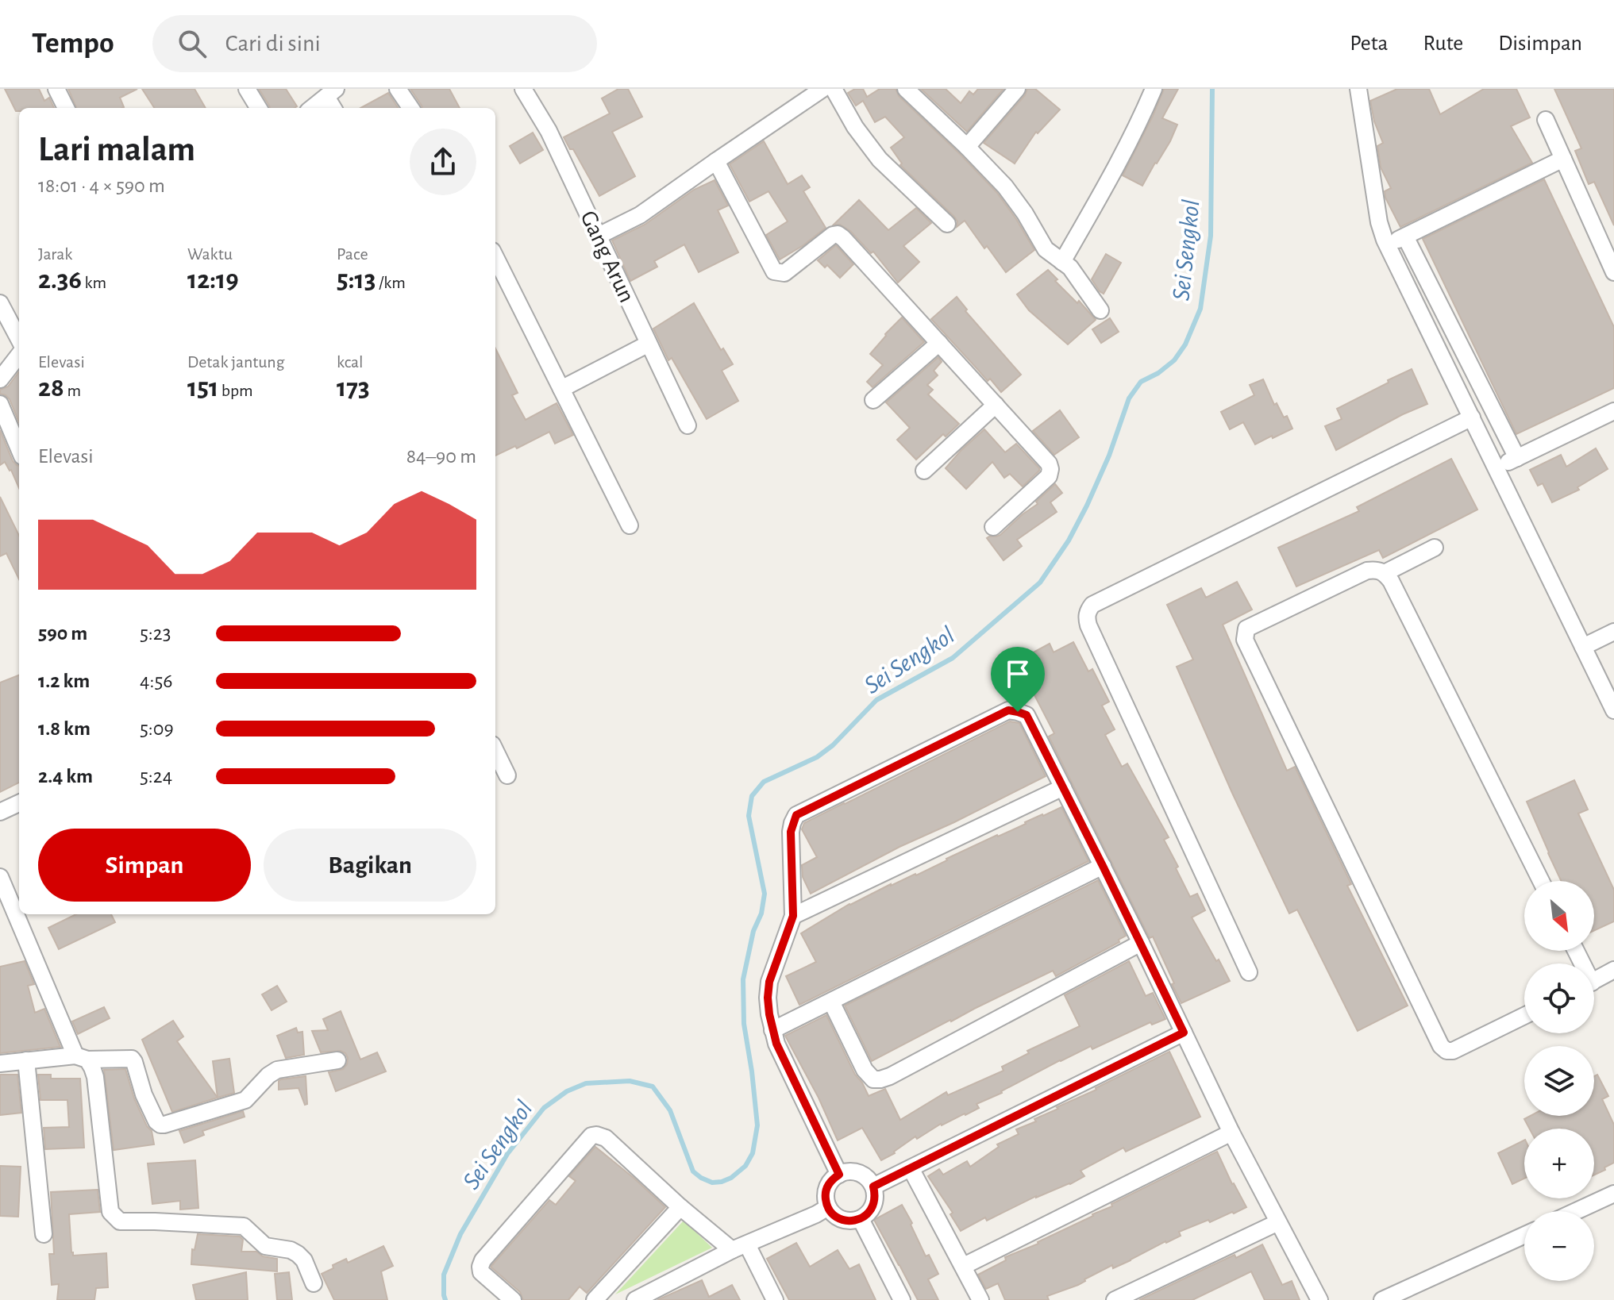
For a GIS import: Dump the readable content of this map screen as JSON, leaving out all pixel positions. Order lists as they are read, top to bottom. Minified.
{"streets":{"street":["Gang Arun"]},"water":["Sei Sengkol"],"north":"bottom right","page":{"header":"Tempo","search":"Cari di sini","nav":["Peta","Rute","Disimpan"],"heading":["Lari malam","18:01 · 4 × 590 m"],"stats":[["Jarak","2.36 km"],["Waktu","12:19"],["Pace","5:13 /km"],["Elevasi","28 m"],["Detak jantung","151 bpm"],["kcal","173"]],"chart":["Elevasi","84–90 m"],"list":[{"name":"590 m","note":"5:23"},{"name":"1.2 km","note":"4:56"},{"name":"1.8 km","note":"5:09"},{"name":"2.4 km","note":"5:24"}],"buttons":["Simpan","Bagikan"],"map_buttons":["+","−"]}}
